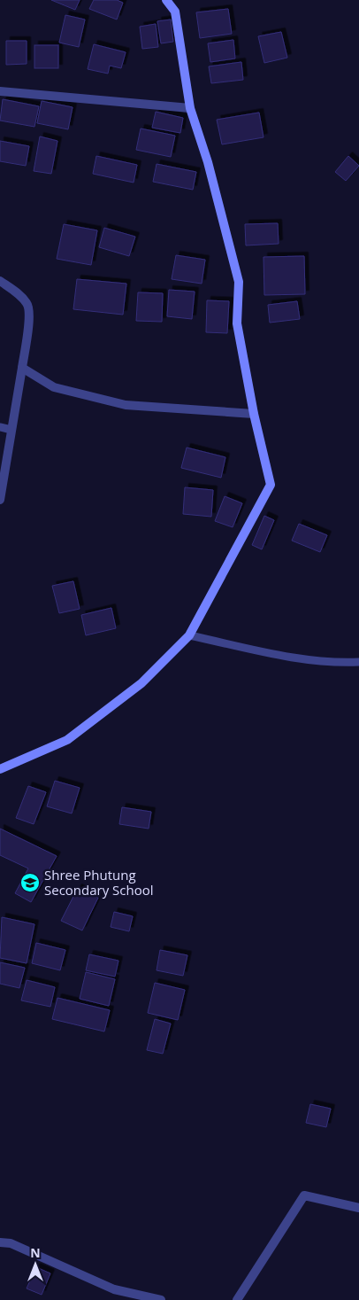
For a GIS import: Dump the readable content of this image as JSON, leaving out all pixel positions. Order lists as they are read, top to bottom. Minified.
{"places":{"school or university":["Shree Phutung Secondary School"]},"north":"top"}
